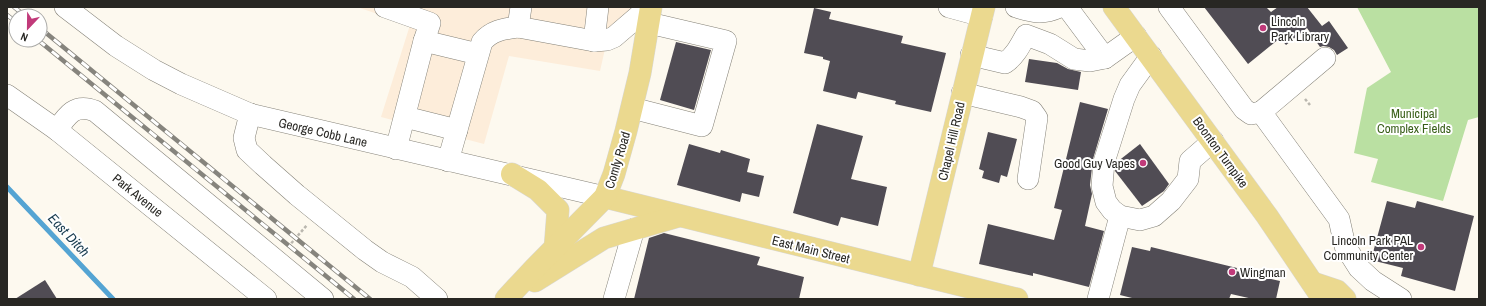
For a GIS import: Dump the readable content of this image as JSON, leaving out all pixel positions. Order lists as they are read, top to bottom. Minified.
{"streets":{"main road":["Chapel Hill Road","Boonton Turnpike","Comly Road","East Main Street"],"street":["George Cobb Lane","Park Avenue"]},"crossings":[["George Cobb Lane","Comly Road"],["George Cobb Lane","East Main Street"],["Chapel Hill Road","East Main Street"],["Comly Road","East Main Street"]],"water":["East Ditch"],"parks":["Municipal Complex Fields"],"places":["Lincoln Park Library","Good Guy Vapes","Lincoln Park PAL Community Center","Wingman"],"north":"bottom"}
